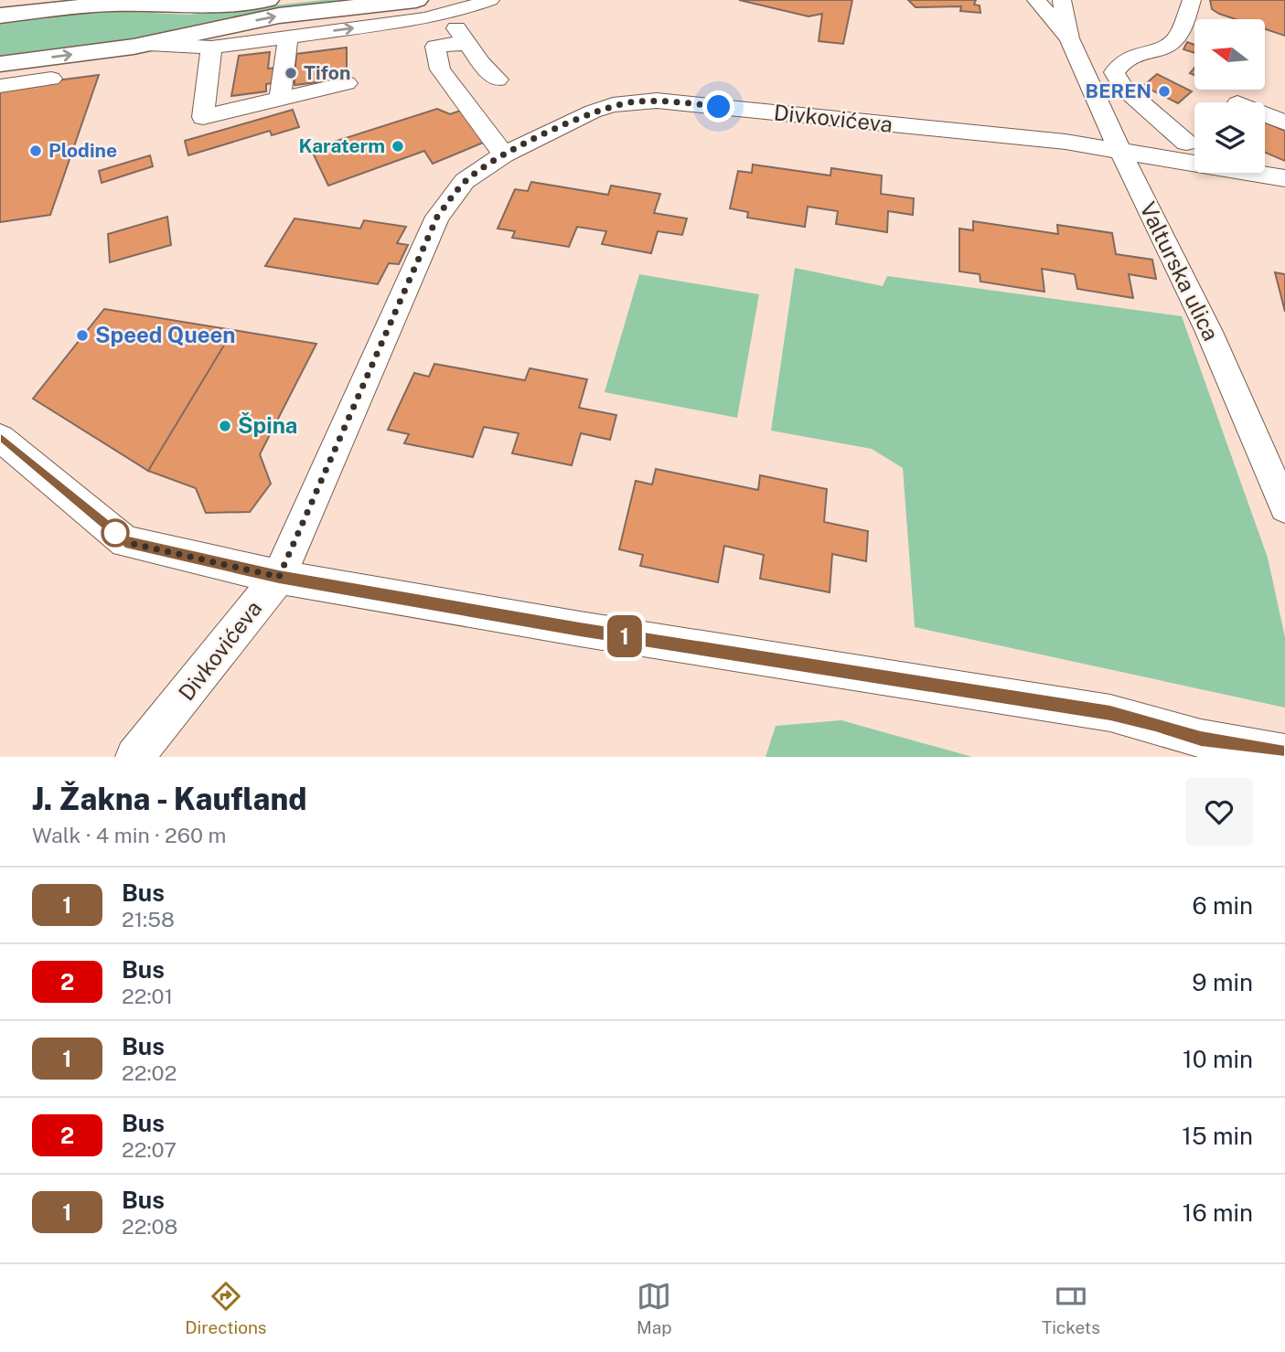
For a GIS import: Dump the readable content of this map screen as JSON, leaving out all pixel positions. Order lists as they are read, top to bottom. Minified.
{"streets":{"street":["Divkovićeva","Valturska ulica"]},"crossings":[["Divkovićeva","Valturska ulica"]],"places":["Tifon","BEREN","Karaterm","Plodine","Speed Queen","Špina"],"lines":["bus line 1"],"north":"left","page":{"on_map":"1","heading":["J. Žakna - Kaufland","Walk · 4 min · 260 m"],"list":[{"mark":"1","name":"Bus","note":"21:58","value":"6 min"},{"mark":"2","name":"Bus","note":"22:01","value":"9 min"},{"mark":"1","name":"Bus","note":"22:02","value":"10 min"},{"mark":"2","name":"Bus","note":"22:07","value":"15 min"},{"mark":"1","name":"Bus","note":"22:08","value":"16 min"}],"tabs":["Directions","Map","Tickets"]}}
